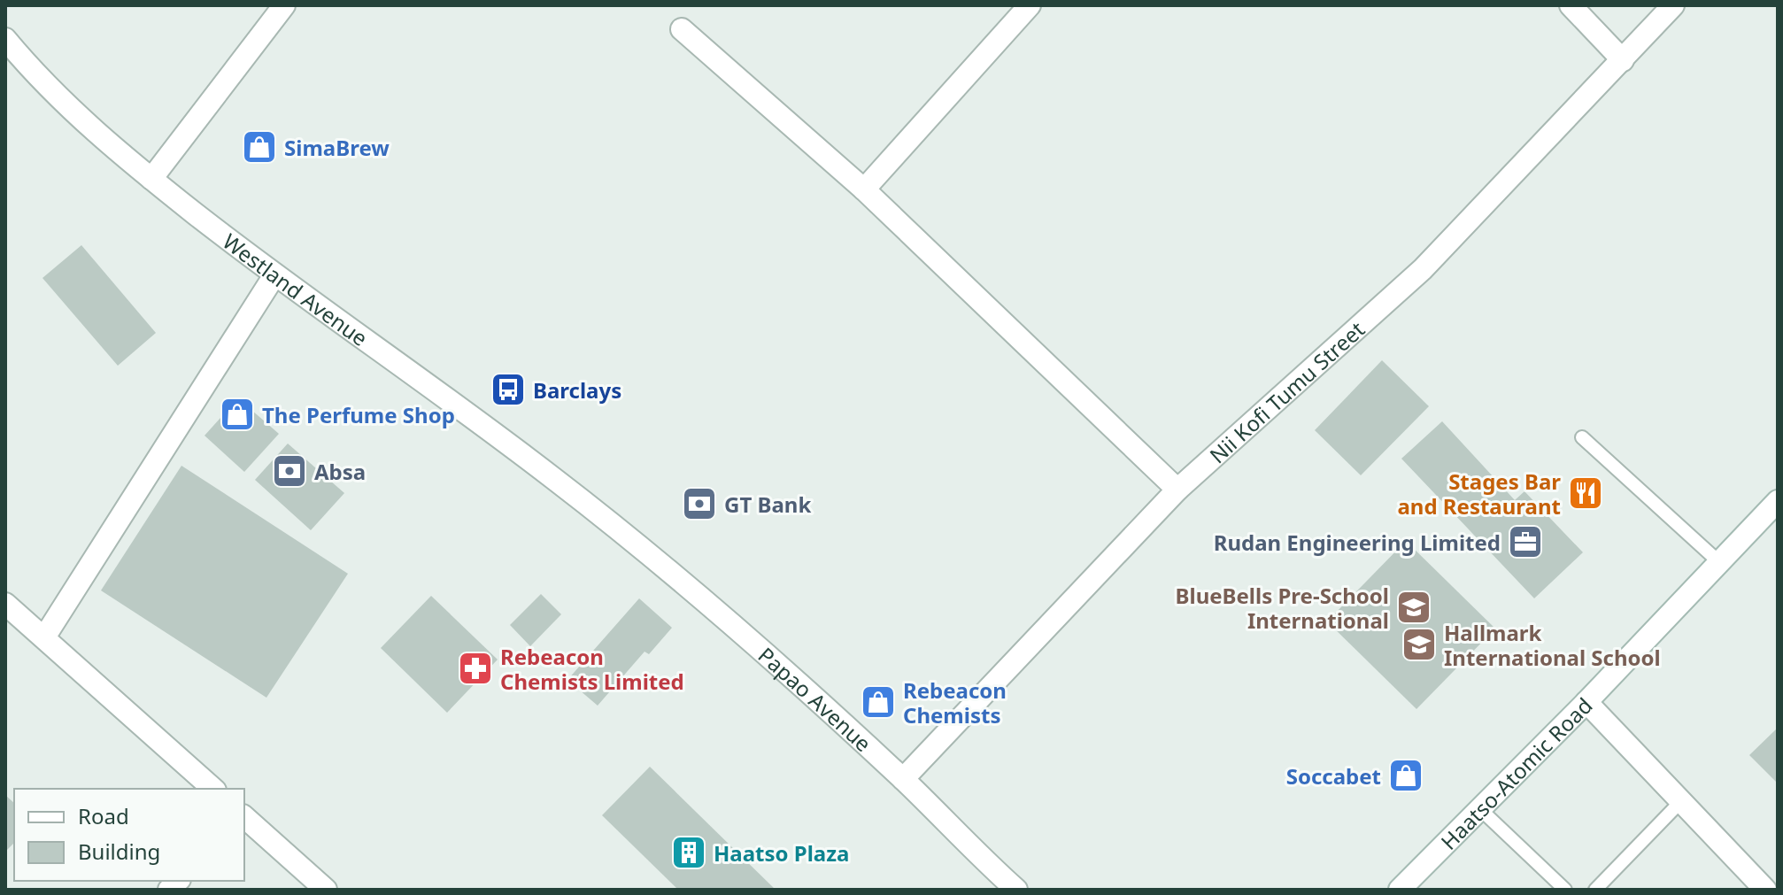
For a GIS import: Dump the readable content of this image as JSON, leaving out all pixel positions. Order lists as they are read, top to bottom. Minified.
{"streets":{"street":["Westland Avenue","Nii Kofi Tumu Street","Papao Avenue","Haatso-Atomic Road"]},"crossings":[["Westland Avenue","Papao Avenue"],["Nii Kofi Tumu Street","Papao Avenue"]],"places":{"shop":["SimaBrew","The Perfume Shop","Rebeacon Chemists","Soccabet"],"bus stop":["Barclays"],"bank":["Absa","GT Bank"],"restaurant":["Stages Bar and Restaurant"],"office":["Rudan Engineering Limited"],"school or university":["BlueBells Pre-School International","Hallmark International School"],"pharmacy":["Rebeacon Chemists Limited"],"building":["Haatso Plaza"]},"legend":["Road","Building"]}
